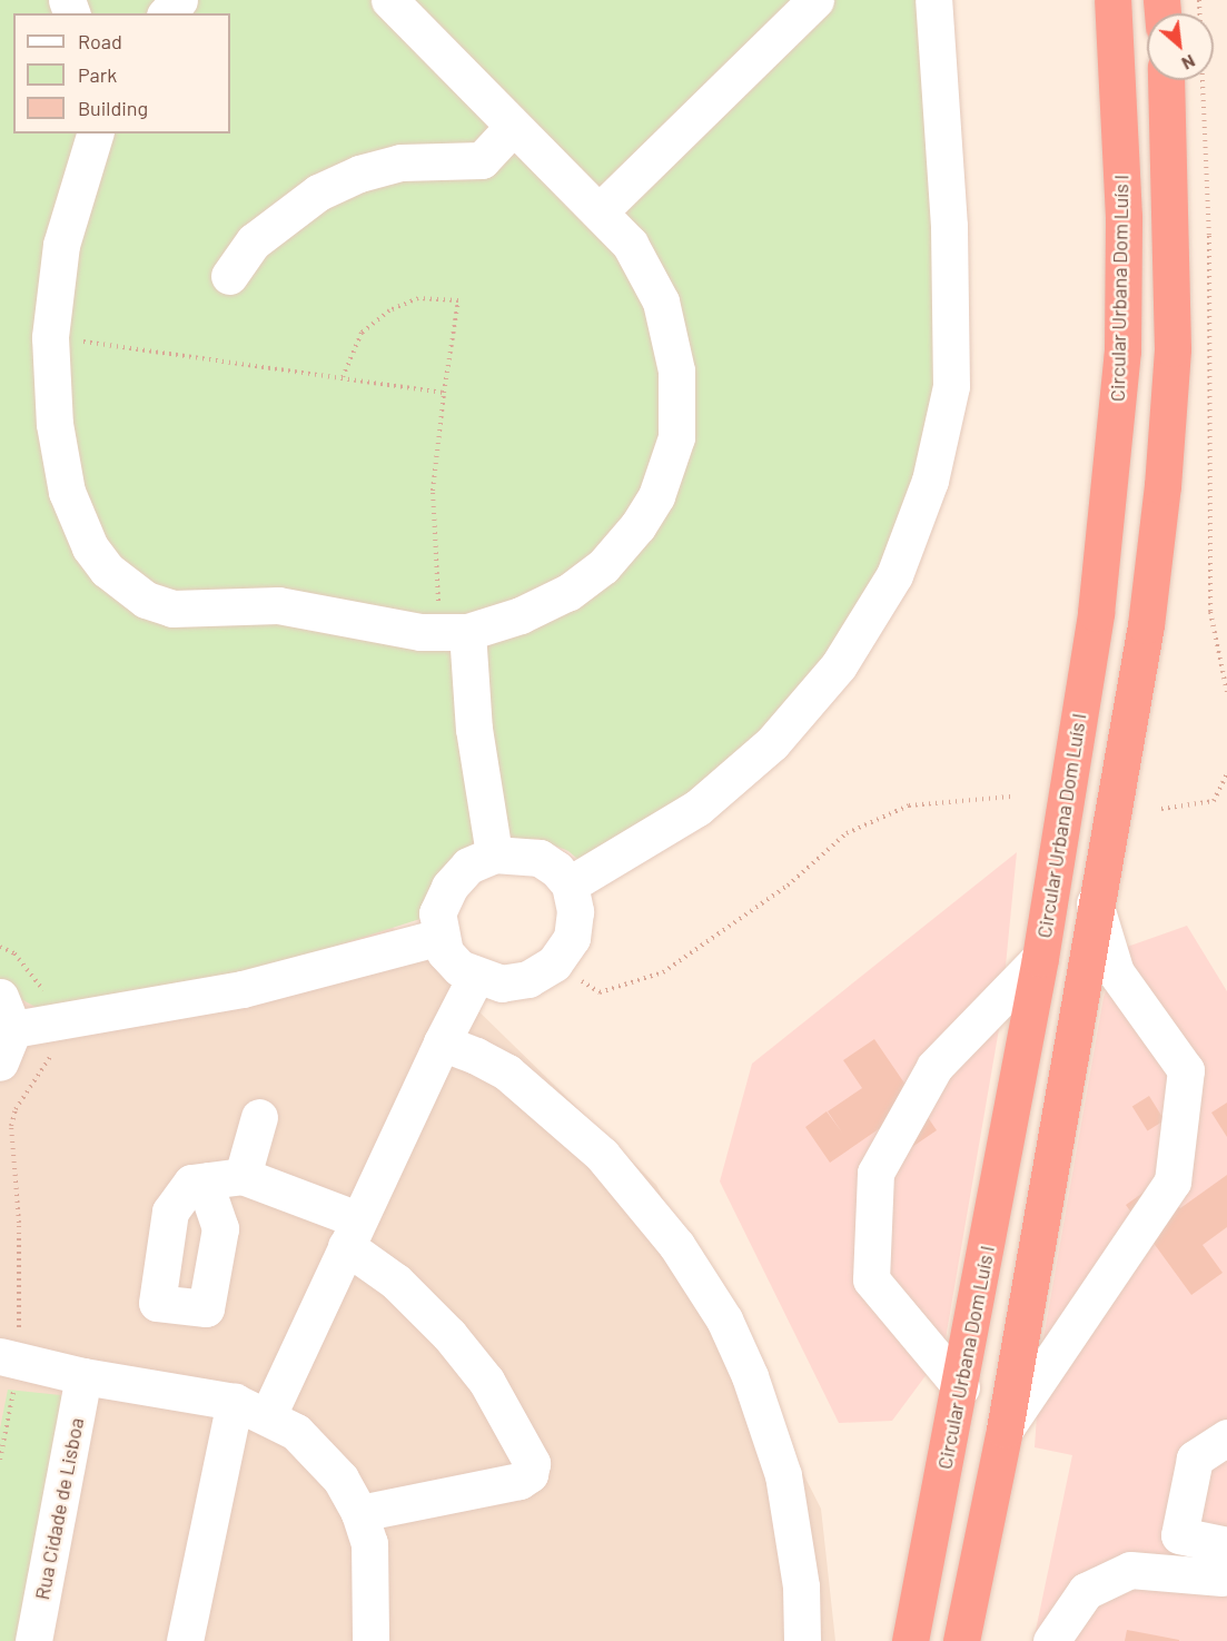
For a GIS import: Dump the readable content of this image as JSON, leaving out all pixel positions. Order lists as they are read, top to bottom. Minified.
{"streets":{"highway":["Circular Urbana Dom Luís I"],"street":["Rua Cidade de Lisboa"]},"legend":["Road","Park","Building"],"north":"bottom right"}
